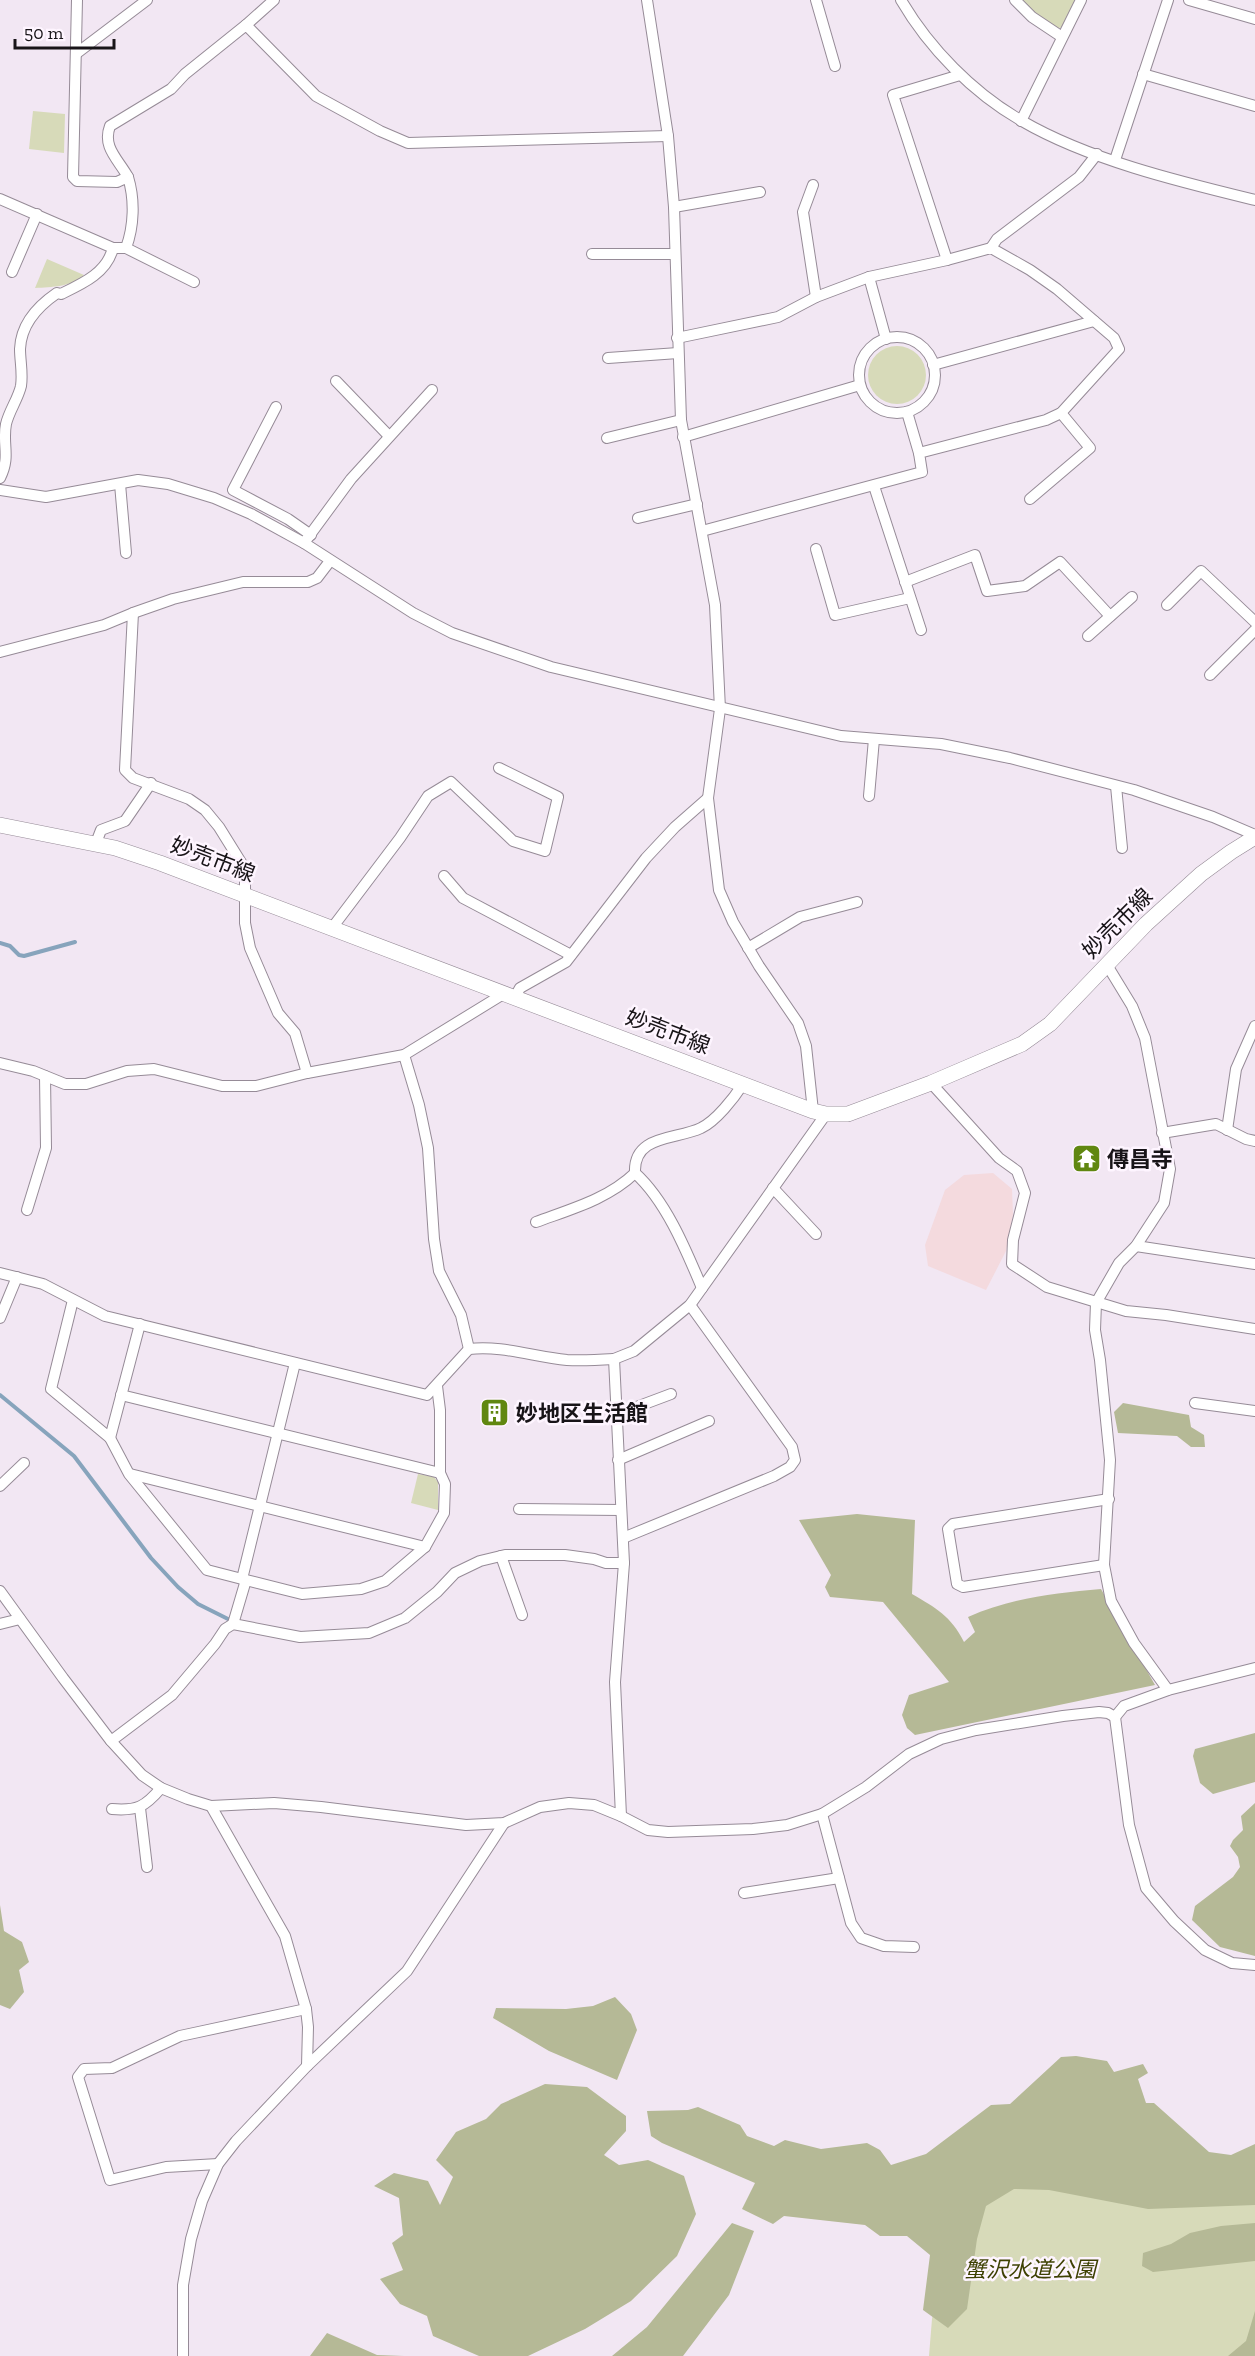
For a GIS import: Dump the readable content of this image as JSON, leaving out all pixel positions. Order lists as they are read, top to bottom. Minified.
{"streets":{"main road":["妙売市線"]},"parks":["蟹沢水道公園"],"places":{"temple":["傳昌寺"],"building":["妙地区生活館"]},"scale_bar":"50 m"}
